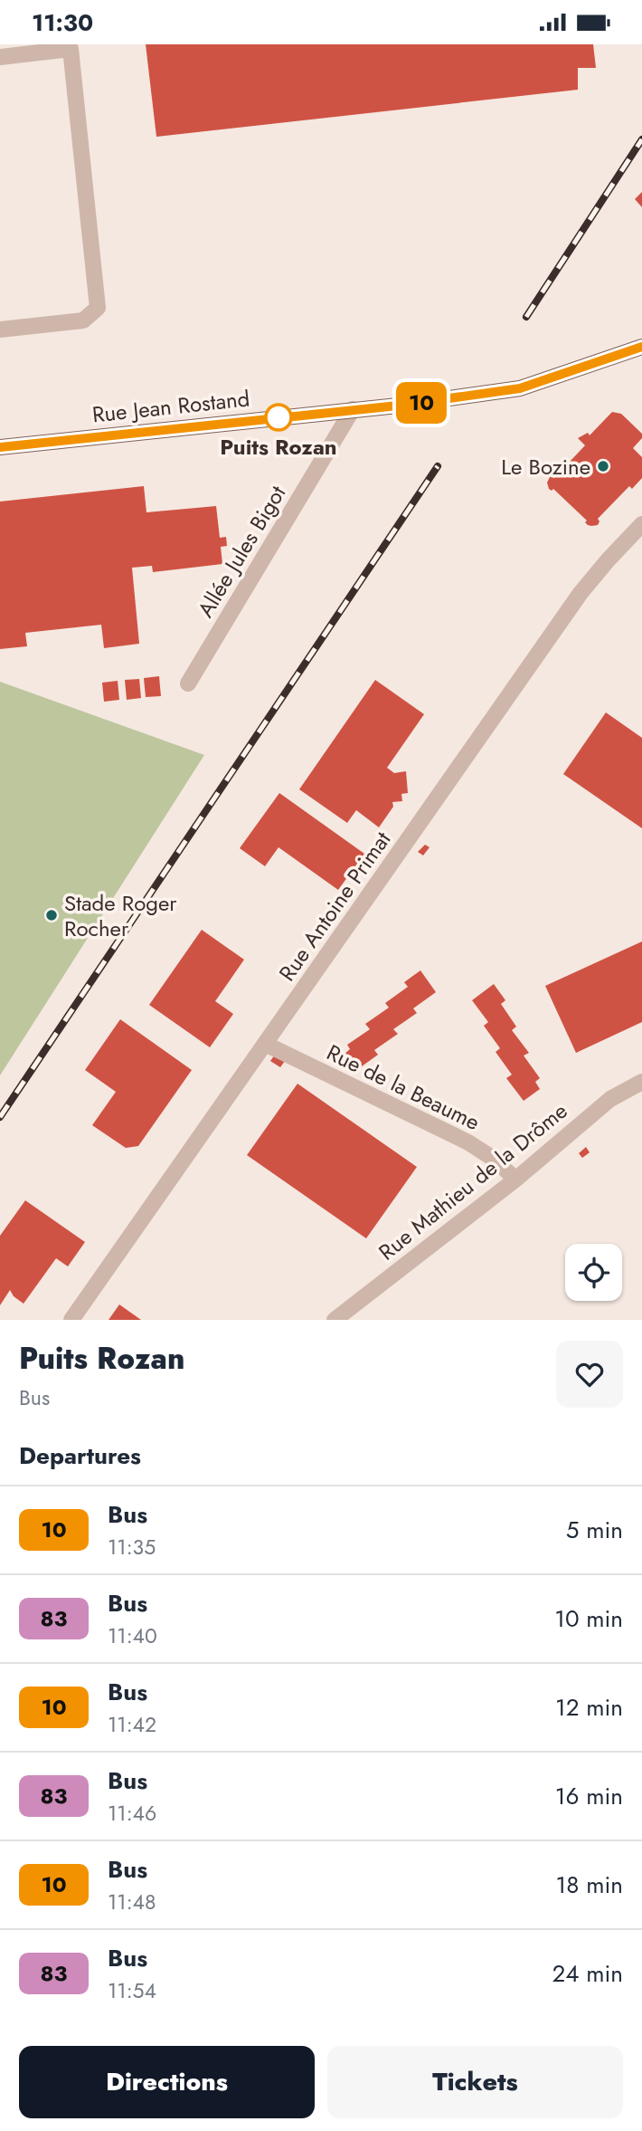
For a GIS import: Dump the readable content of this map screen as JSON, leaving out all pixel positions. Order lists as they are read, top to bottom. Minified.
{"streets":{"main road":["Rue Jean Rostand"],"street":["Allée Jules Bigot","Rue Antoine Primat","Rue de la Beaume","Rue Mathieu de la Drôme"]},"crossings":[["Rue Jean Rostand","Allée Jules Bigot"],["Rue Antoine Primat","Rue de la Beaume"],["Rue de la Beaume","Rue Mathieu de la Drôme"]],"places":["Puits Rozan","Le Bozine","Stade Roger Rocher"],"lines":["bus line 10"],"page":{"status":"11:30","on_map":"10","heading":[["Puits Rozan","Bus"],"Departures"],"list":[{"mark":"10","name":"Bus","note":"11:35","value":"5 min"},{"mark":"83","name":"Bus","note":"11:40","value":"10 min"},{"mark":"10","name":"Bus","note":"11:42","value":"12 min"},{"mark":"83","name":"Bus","note":"11:46","value":"16 min"},{"mark":"10","name":"Bus","note":"11:48","value":"18 min"},{"mark":"83","name":"Bus","note":"11:54","value":"24 min"}],"buttons":["Directions","Tickets"]}}
